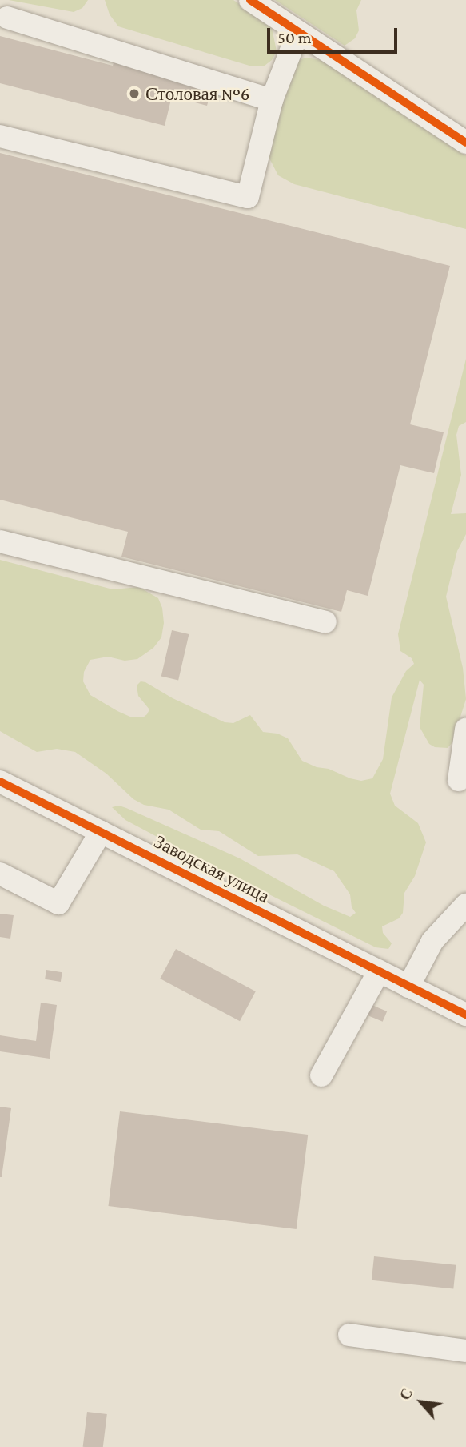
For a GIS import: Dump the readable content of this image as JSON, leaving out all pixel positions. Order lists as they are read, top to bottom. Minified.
{"streets":{"street":["Заводская улица"]},"places":["Столовая №6"],"scale_bar":"50 m","north":"top left"}
